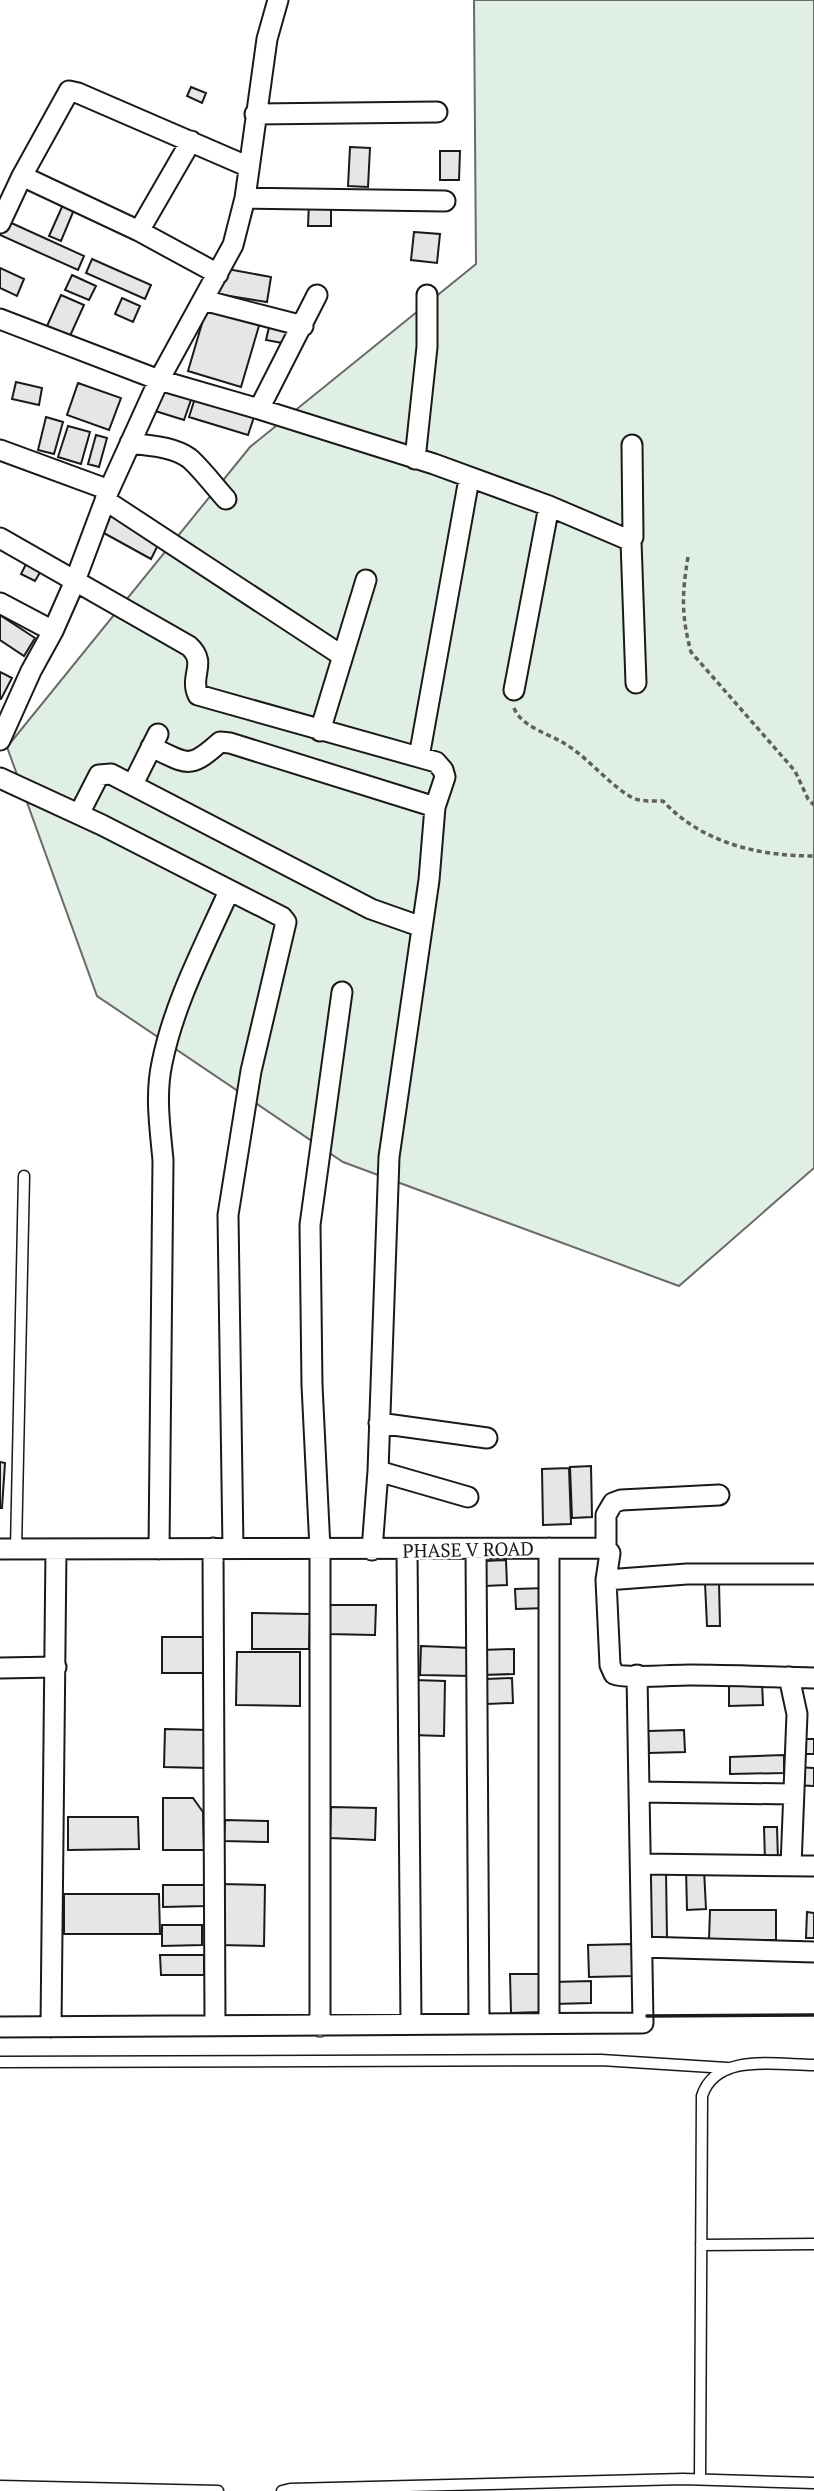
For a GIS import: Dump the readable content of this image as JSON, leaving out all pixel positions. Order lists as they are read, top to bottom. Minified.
{"streets":{"street":["PHASE V ROAD"]}}
